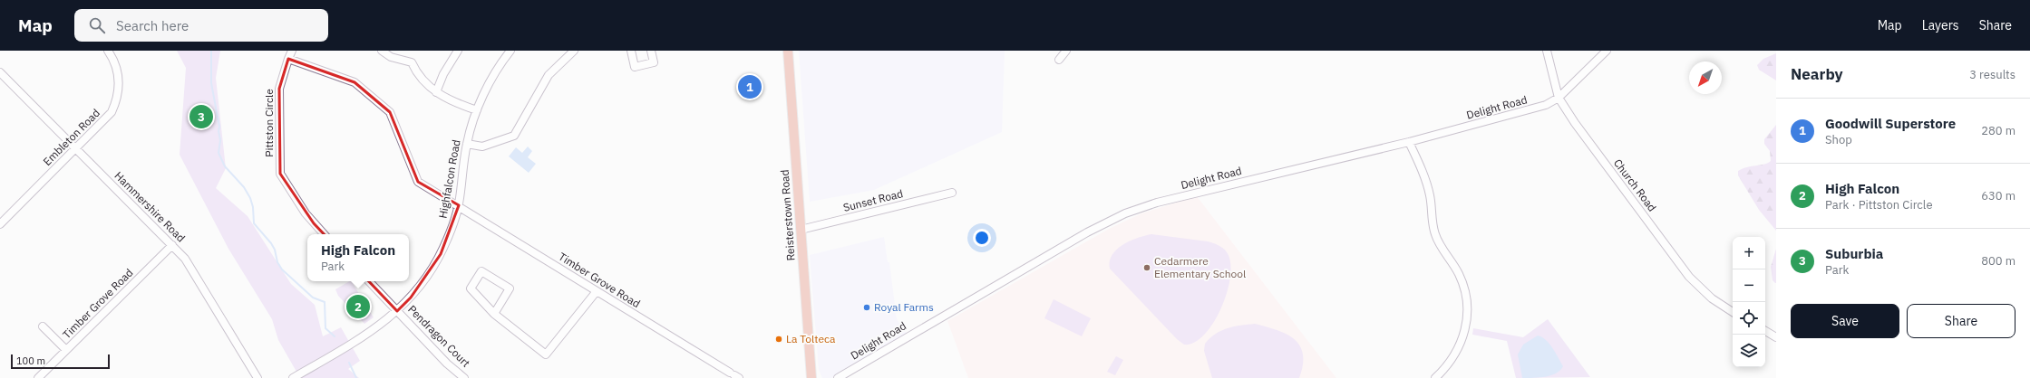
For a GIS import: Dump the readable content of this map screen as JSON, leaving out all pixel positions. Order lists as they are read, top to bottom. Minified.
{"streets":{"main road":["Reisterstown Road"],"street":["Delight Road","Pittston Circle","Embleton Road","Highfalcon Road","Church Road","Sunset Road","Hammershire Road","Timber Grove Road","Pendragon Court"]},"crossings":[["Delight Road","Church Road"],["Embleton Road","Hammershire Road"],["Highfalcon Road","Timber Grove Road"],["Highfalcon Road","Pendragon Court"],["Sunset Road","Reisterstown Road"],["Hammershire Road","Timber Grove Road"]],"places":["Cedarmere Elementary School","Royal Farms","La Tolteca"],"scale_bar":"100 m","north":"bottom left","page":{"header":"Map","search":"Search here","nav":["Map","Layers","Share"],"heading":["Nearby","3 results"],"pins":["1","3","2"],"list":[{"mark":"1","name":"Goodwill Superstore","note":"Shop","value":"280 m"},{"mark":"2","name":"High Falcon","note":"Park · Pittston Circle","value":"630 m"},{"mark":"3","name":"Suburbia","note":"Park","value":"800 m"}],"popup":["High Falcon","Park"],"map_buttons":["+","−"],"buttons":["Save","Share"],"scale":"100 m"}}
